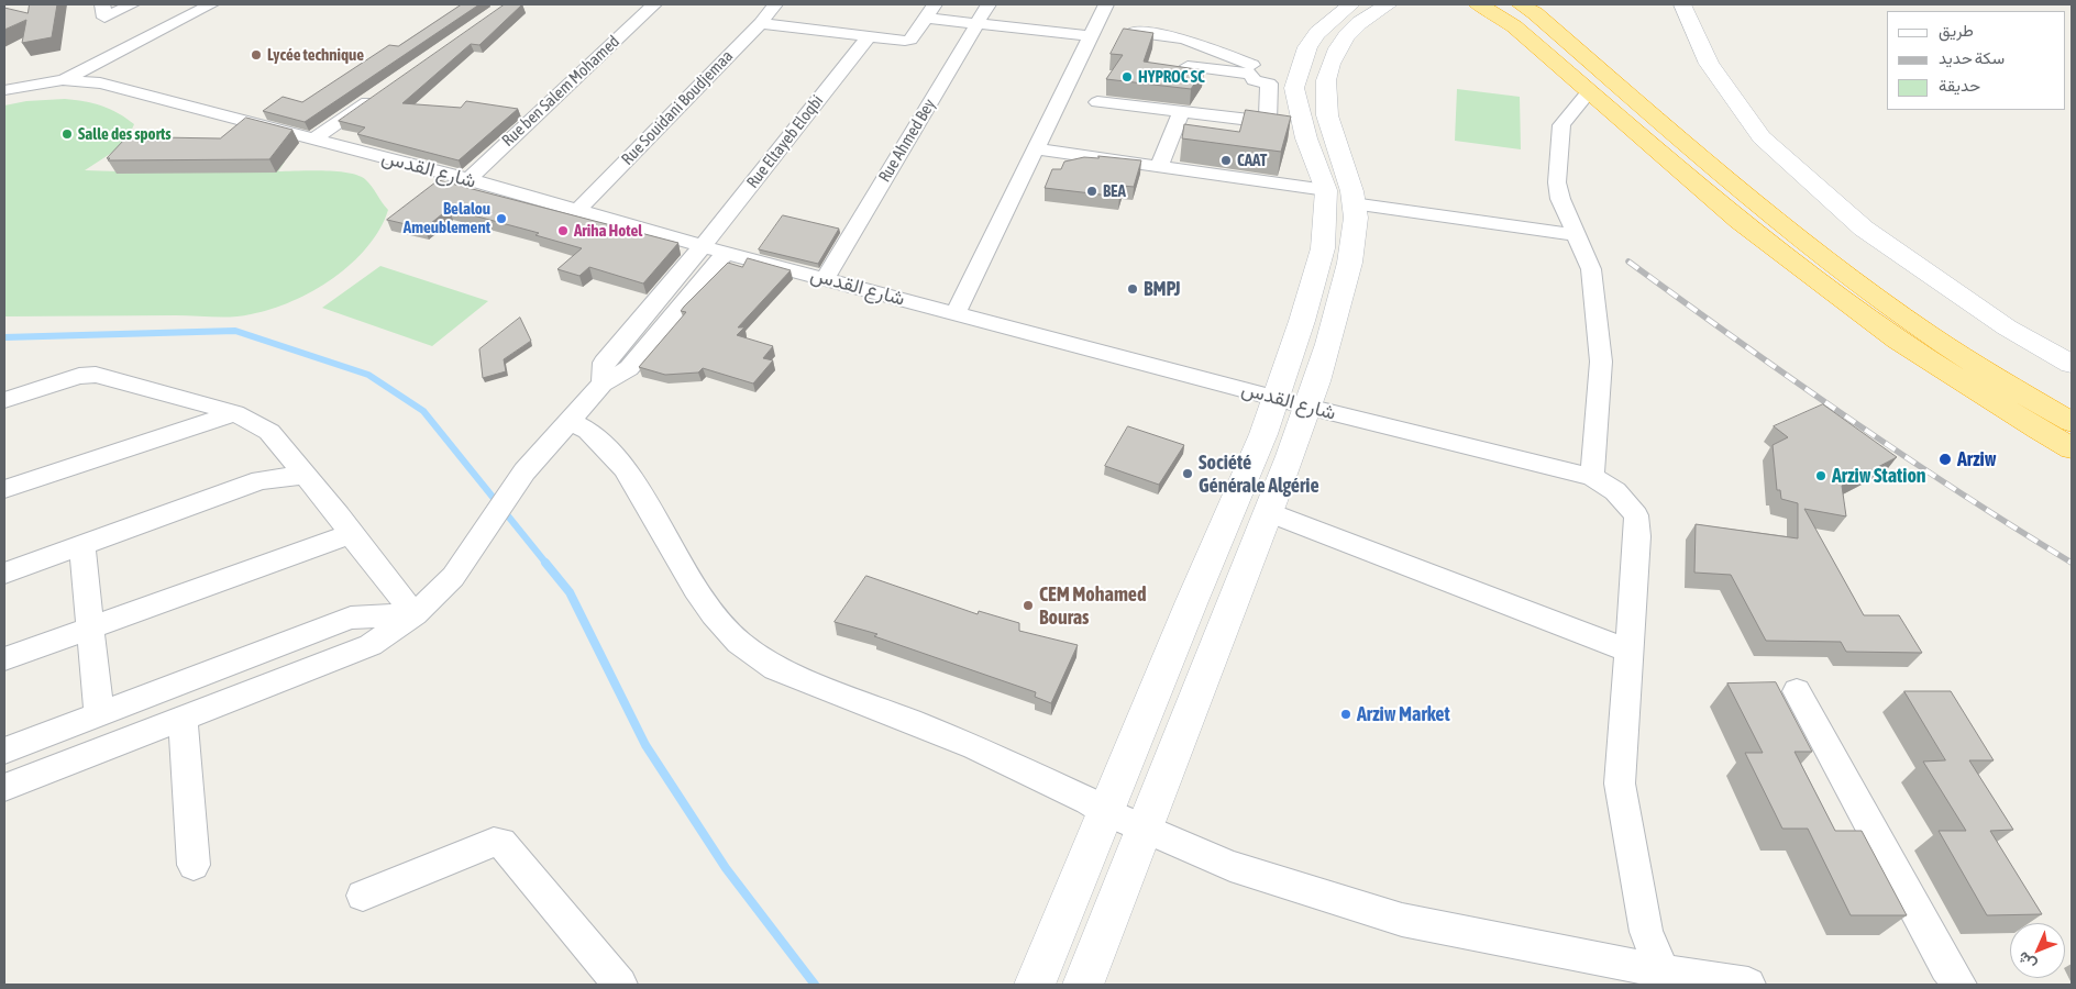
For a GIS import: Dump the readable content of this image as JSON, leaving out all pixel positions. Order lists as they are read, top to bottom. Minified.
{"streets":{"street":["Rue ben Salem Mohamed","Rue Souidani Boudjemaa","Rue Ahmed Bey","Rue Eltayeb Eloqbi","شارع القدس"]},"crossings":[["Rue ben Salem Mohamed","شارع القدس"],["Rue Souidani Boudjemaa","شارع القدس"],["Rue Ahmed Bey","شارع القدس"],["Rue Eltayeb Eloqbi","شارع القدس"]],"places":["Lycée technique","HYPROC SC","Salle des sports","CAAT","BEA","Belalou Ameublement","Ariha Hotel","BMPJ","Arziw","Société Générale Algérie","Arziw Station","CEM Mohamed Bouras","Arziw Market"],"legend":["طريق","سكة حديد","حديقة"],"north":"bottom left"}
